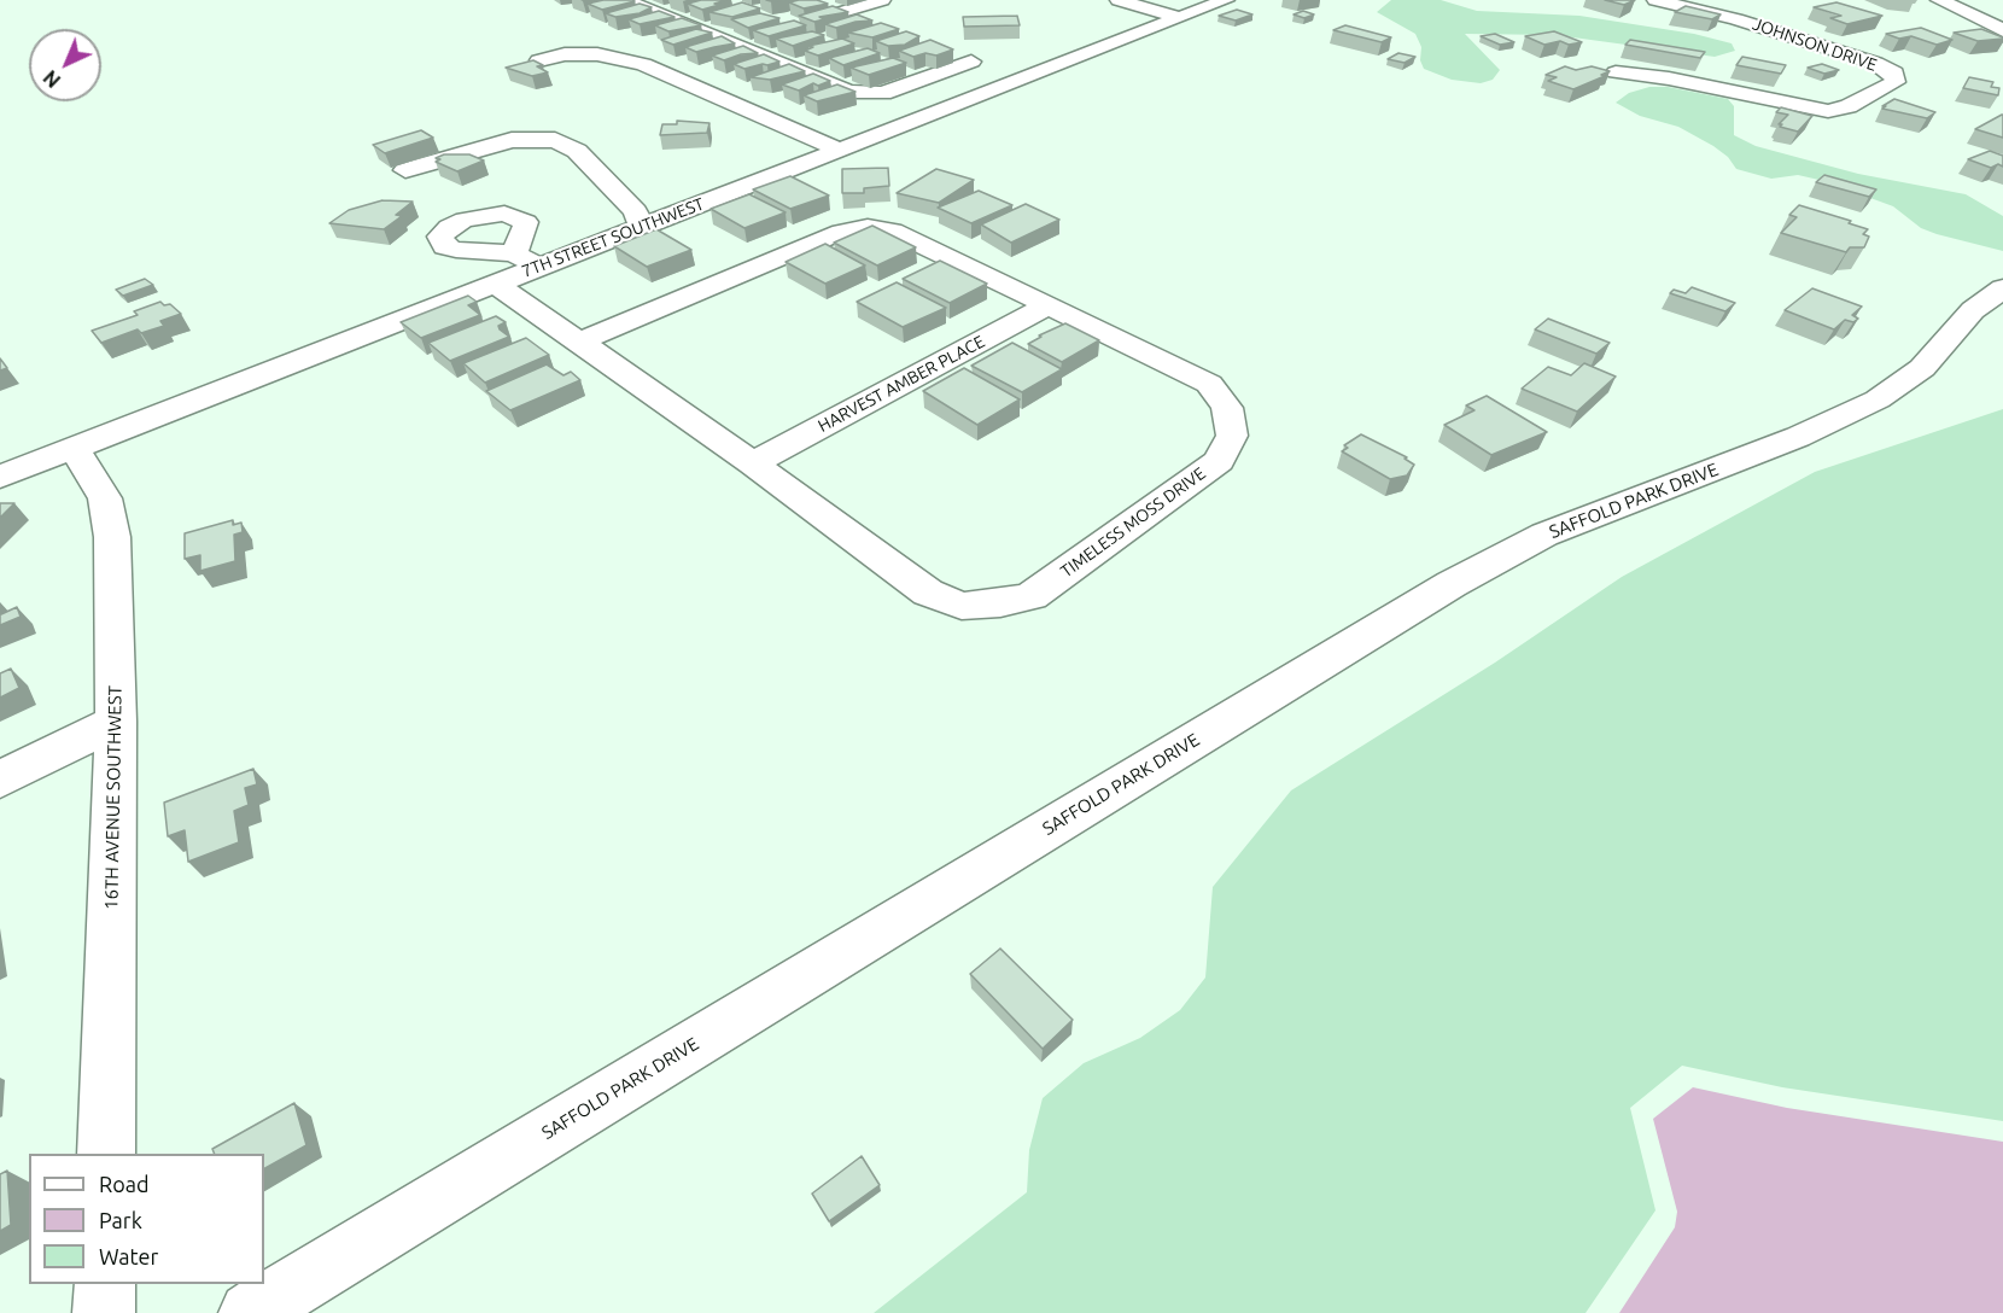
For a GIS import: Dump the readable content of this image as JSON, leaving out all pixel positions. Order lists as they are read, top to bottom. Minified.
{"streets":{"street":["JOHNSON DRIVE","7TH STREET SOUTHWEST","HARVEST AMBER PLACE","SAFFOLD PARK DRIVE","TIMELESS MOSS DRIVE","16TH AVENUE SOUTHWEST"]},"crossings":[["7TH STREET SOUTHWEST","TIMELESS MOSS DRIVE"],["7TH STREET SOUTHWEST","16TH AVENUE SOUTHWEST"],["HARVEST AMBER PLACE","TIMELESS MOSS DRIVE"]],"legend":["Road","Park","Water"],"north":"bottom left"}
